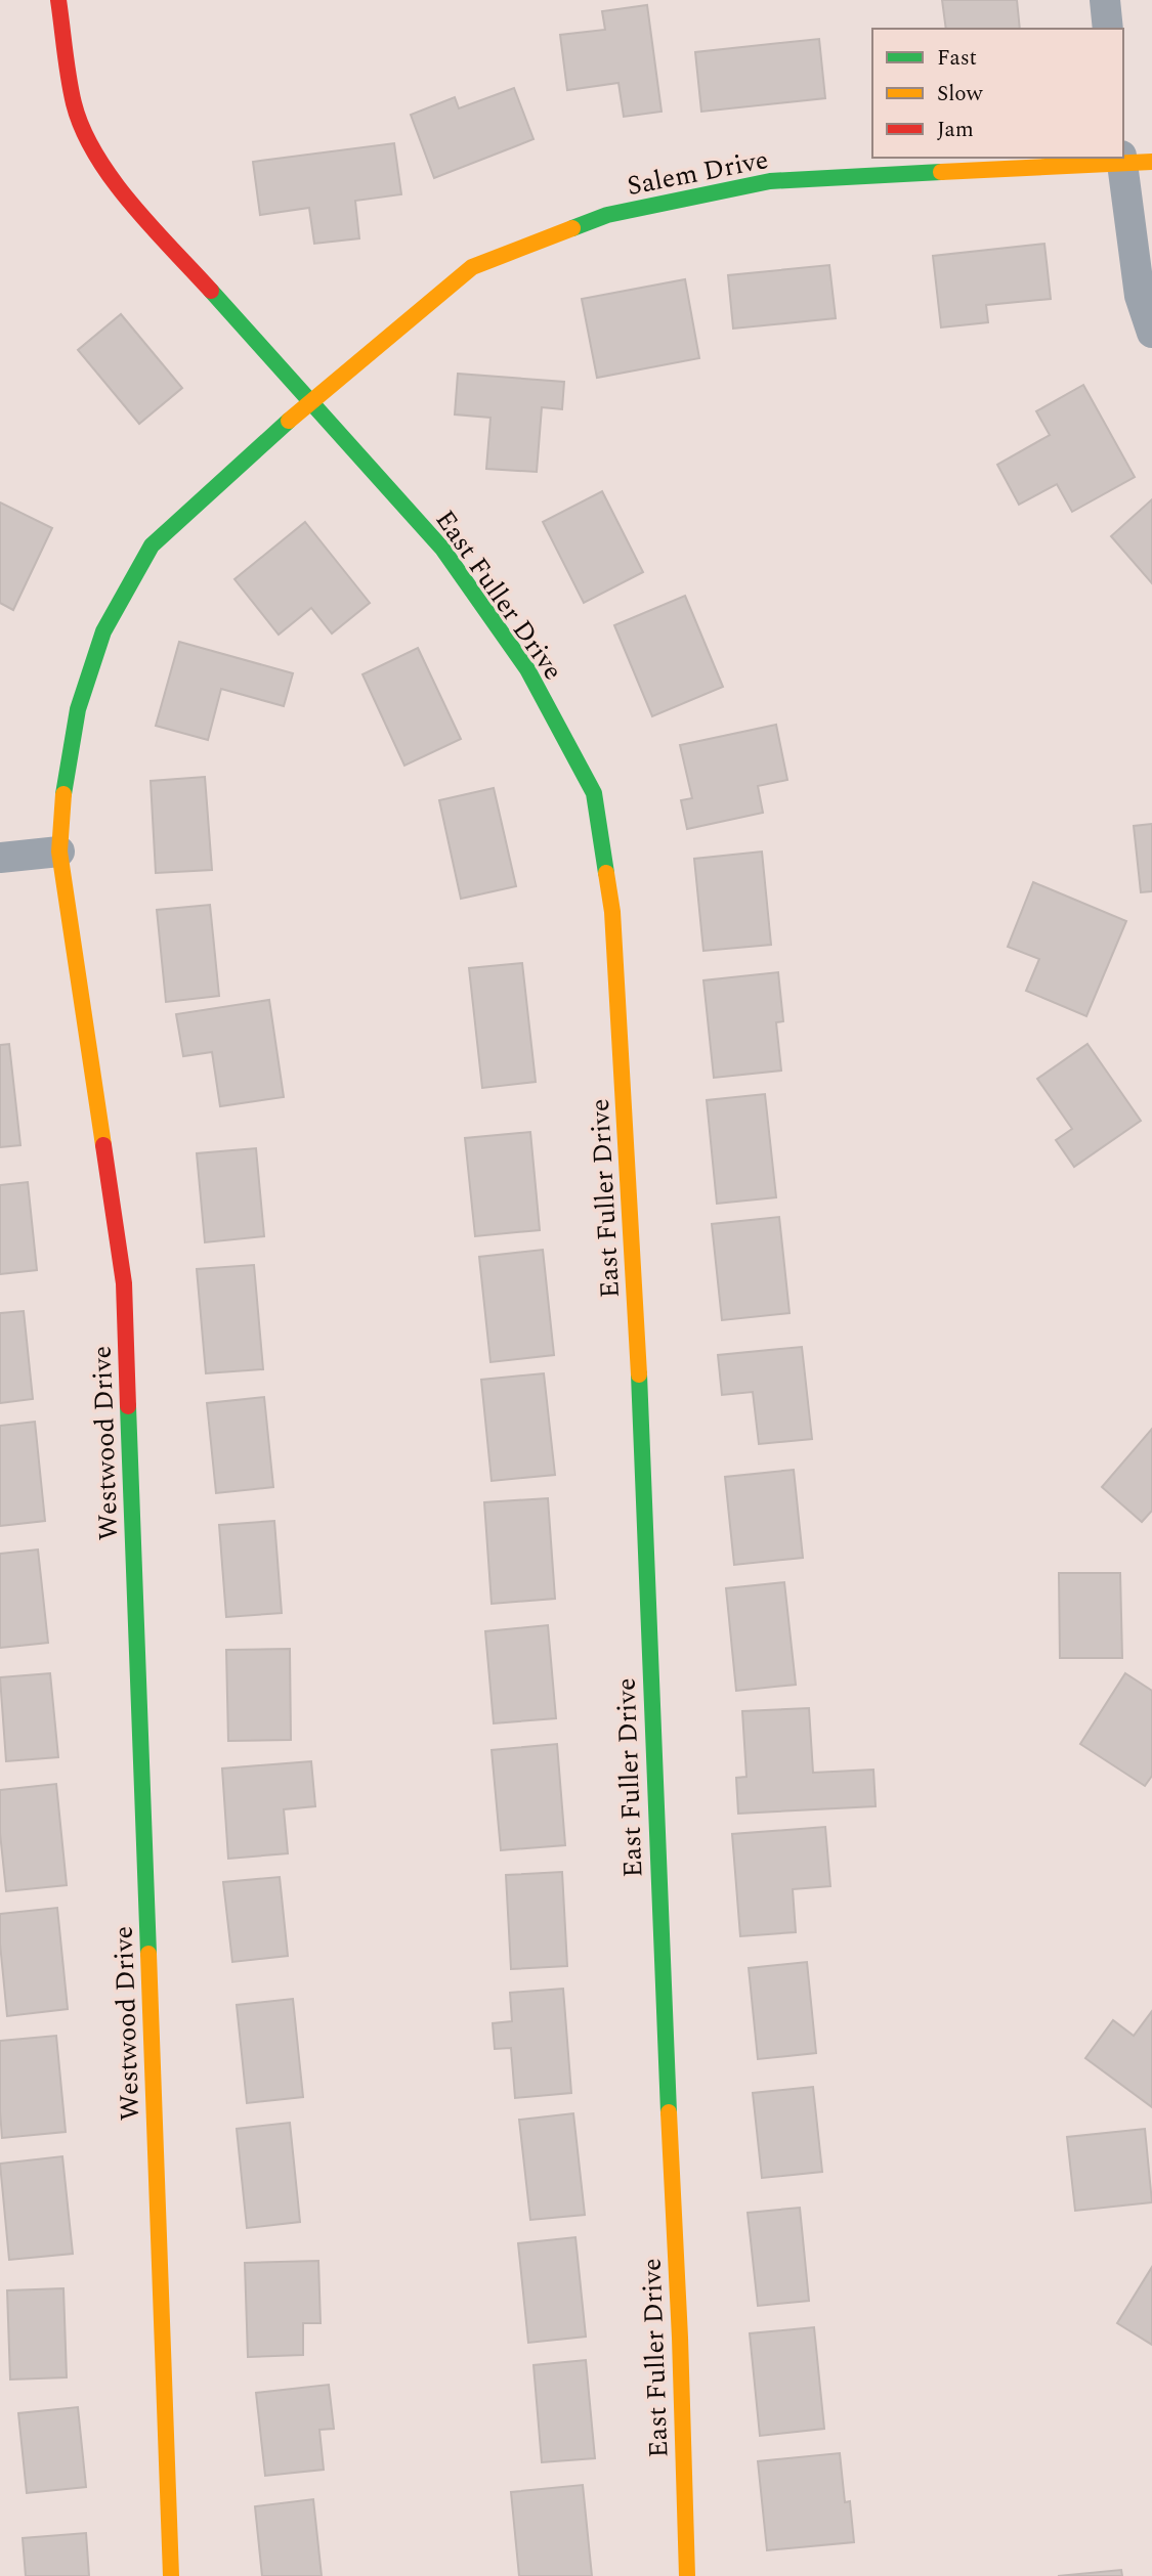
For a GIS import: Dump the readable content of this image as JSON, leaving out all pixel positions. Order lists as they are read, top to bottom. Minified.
{"streets":{"street":["Salem Drive","East Fuller Drive","Westwood Drive"]},"crossings":[["Salem Drive","East Fuller Drive"],["Salem Drive","Westwood Drive"],["East Fuller Drive","Westwood Drive"]],"legend":["Fast","Slow","Jam"]}
